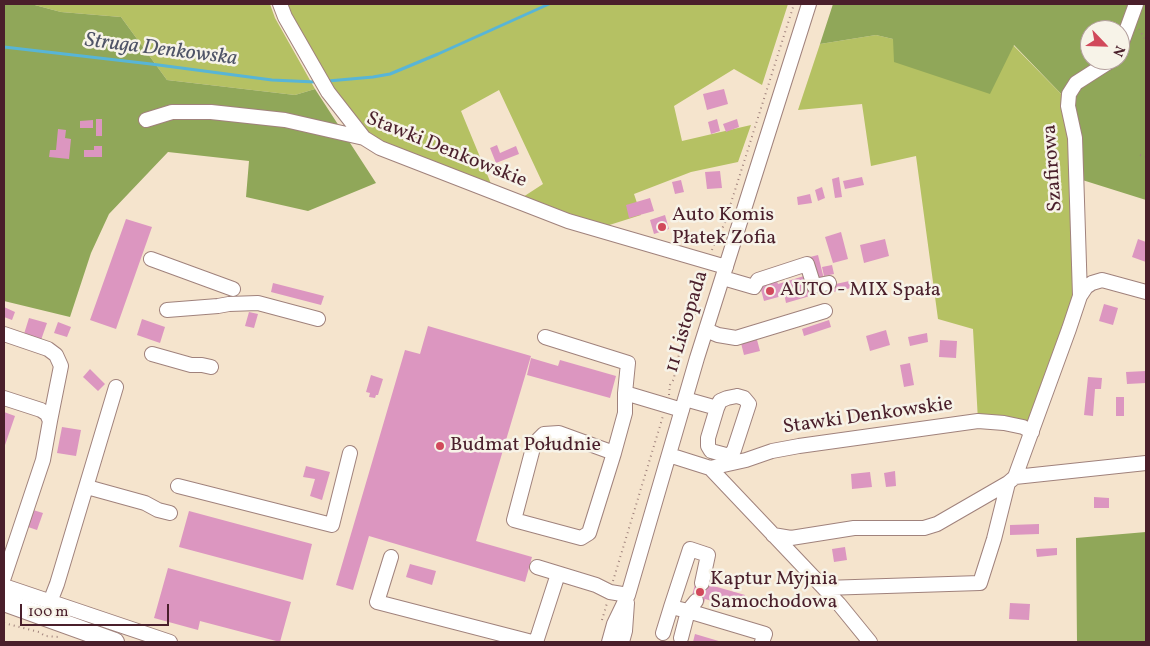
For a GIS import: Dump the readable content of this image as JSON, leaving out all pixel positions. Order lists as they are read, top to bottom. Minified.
{"streets":{"street":["Stawki Denkowskie","Szafirowa","11 Listopada"]},"crossings":[["Stawki Denkowskie","11 Listopada"]],"water":["Struga Denkowska"],"places":["Auto Komis Płatek Zofia","AUTO - MIX Spała","Budmat Południe","Kaptur Myjnia Samochodowa"],"scale_bar":"100 m","north":"bottom right"}
